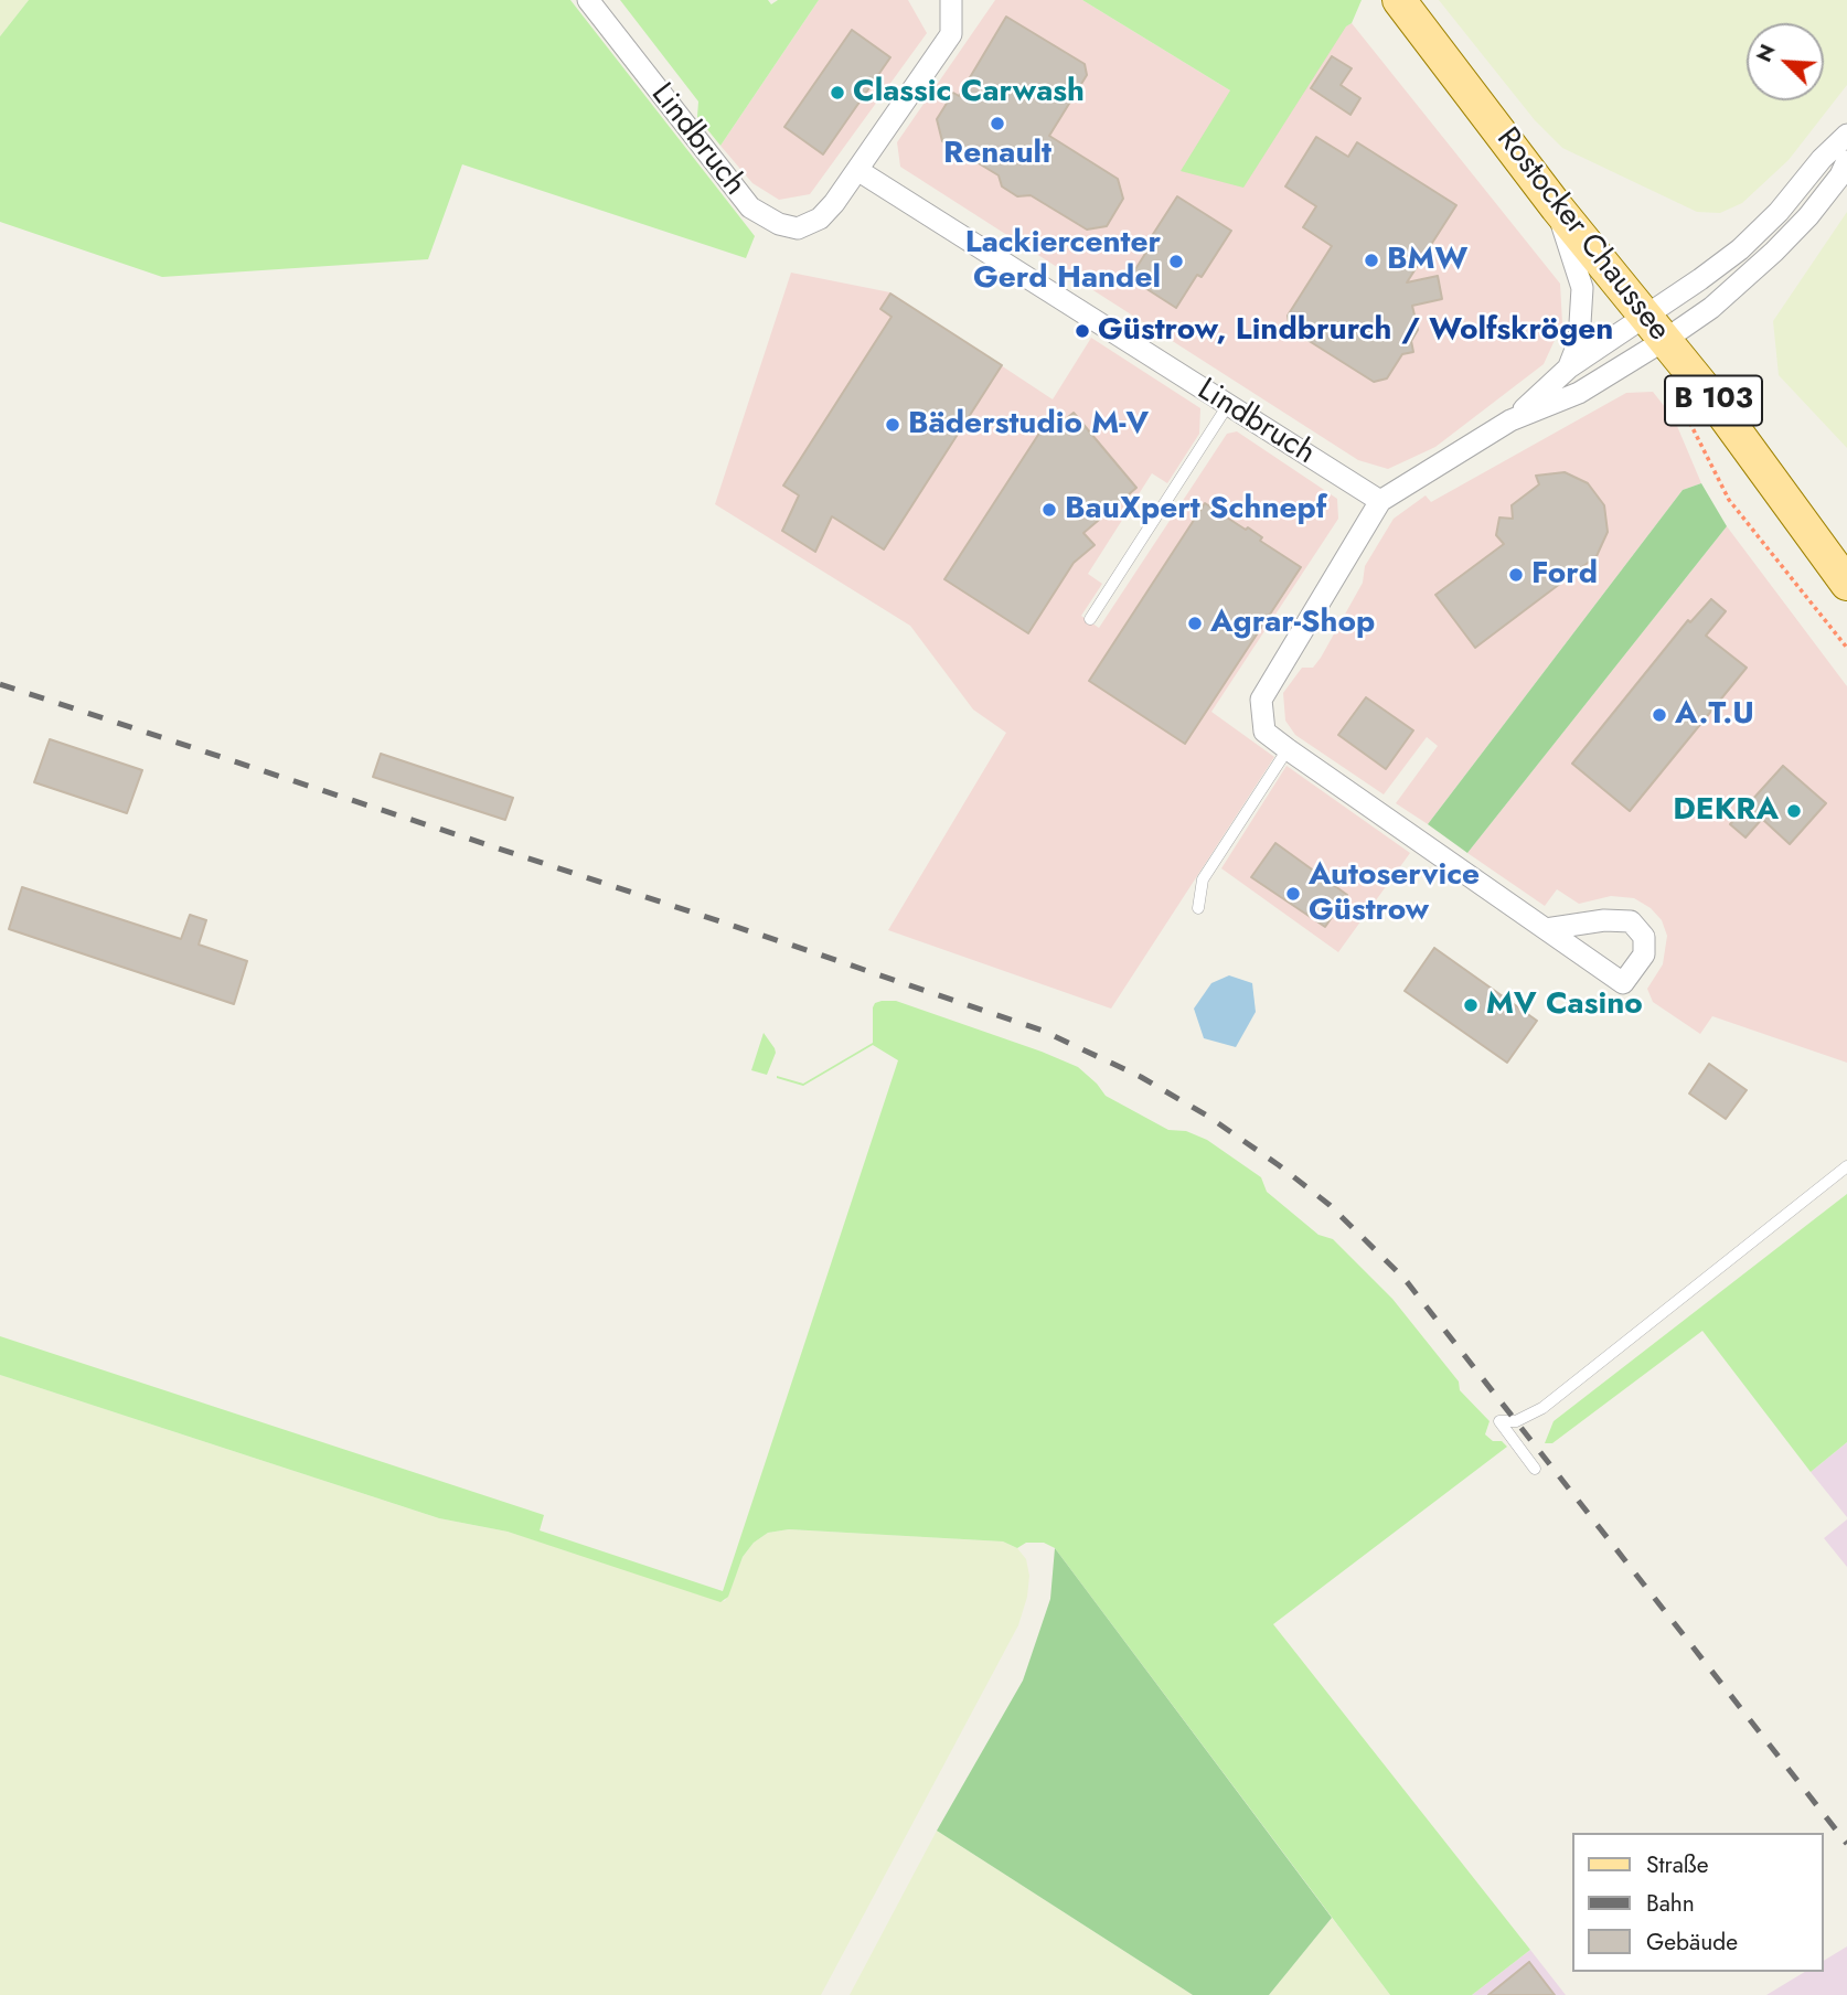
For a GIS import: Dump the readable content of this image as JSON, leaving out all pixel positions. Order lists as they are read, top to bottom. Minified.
{"streets":{"main road":["Rostocker Chaussee","B 103"],"street":["Lindbruch"]},"places":["Classic Carwash","Renault","BMW","Lackiercenter Gerd Handel","Güstrow, Lindbrurch / Wolfskrögen","Bäderstudio M-V","BauXpert Schnepf","Ford","Agrar-Shop","A.T.U","DEKRA","Autoservice Güstrow","MV Casino"],"legend":["Straße","Bahn","Gebäude"],"north":"top left"}
